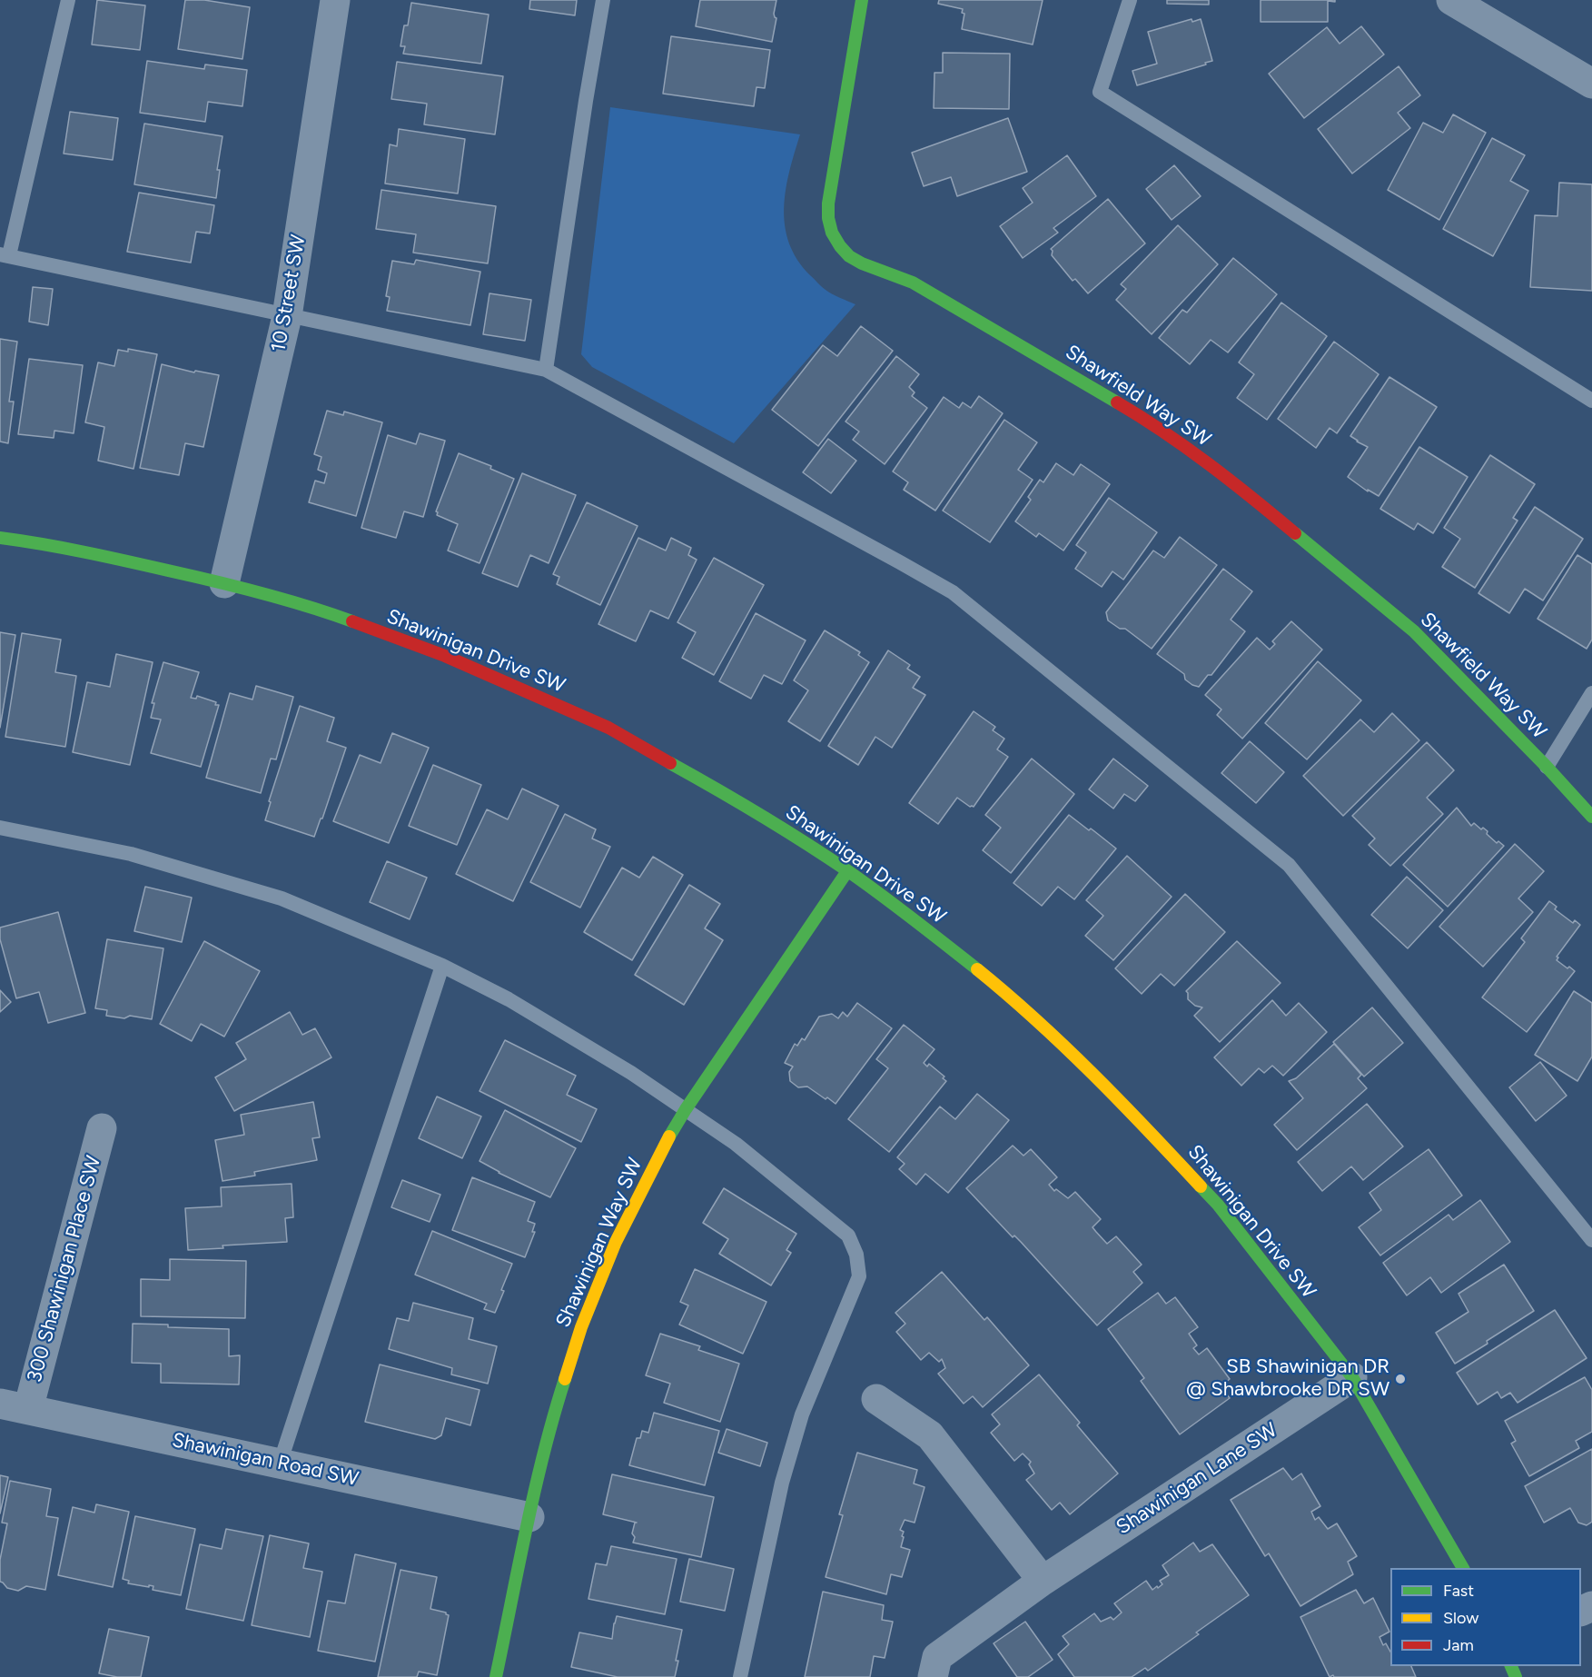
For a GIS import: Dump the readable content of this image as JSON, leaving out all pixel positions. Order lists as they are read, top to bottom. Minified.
{"streets":{"street":["10 Street SW","Shawfield Way SW","Shawinigan Drive SW","Shawinigan Way SW","300 Shawinigan Place SW","Shawinigan Road SW","Shawinigan Lane SW"]},"crossings":[["10 Street SW","Shawinigan Drive SW"],["Shawinigan Drive SW","Shawinigan Way SW"],["Shawinigan Drive SW","Shawinigan Lane SW"],["Shawinigan Way SW","Shawinigan Road SW"],["300 Shawinigan Place SW","Shawinigan Road SW"]],"places":["SB Shawinigan DR @ Shawbrooke DR SW"],"legend":["Fast","Slow","Jam"]}
